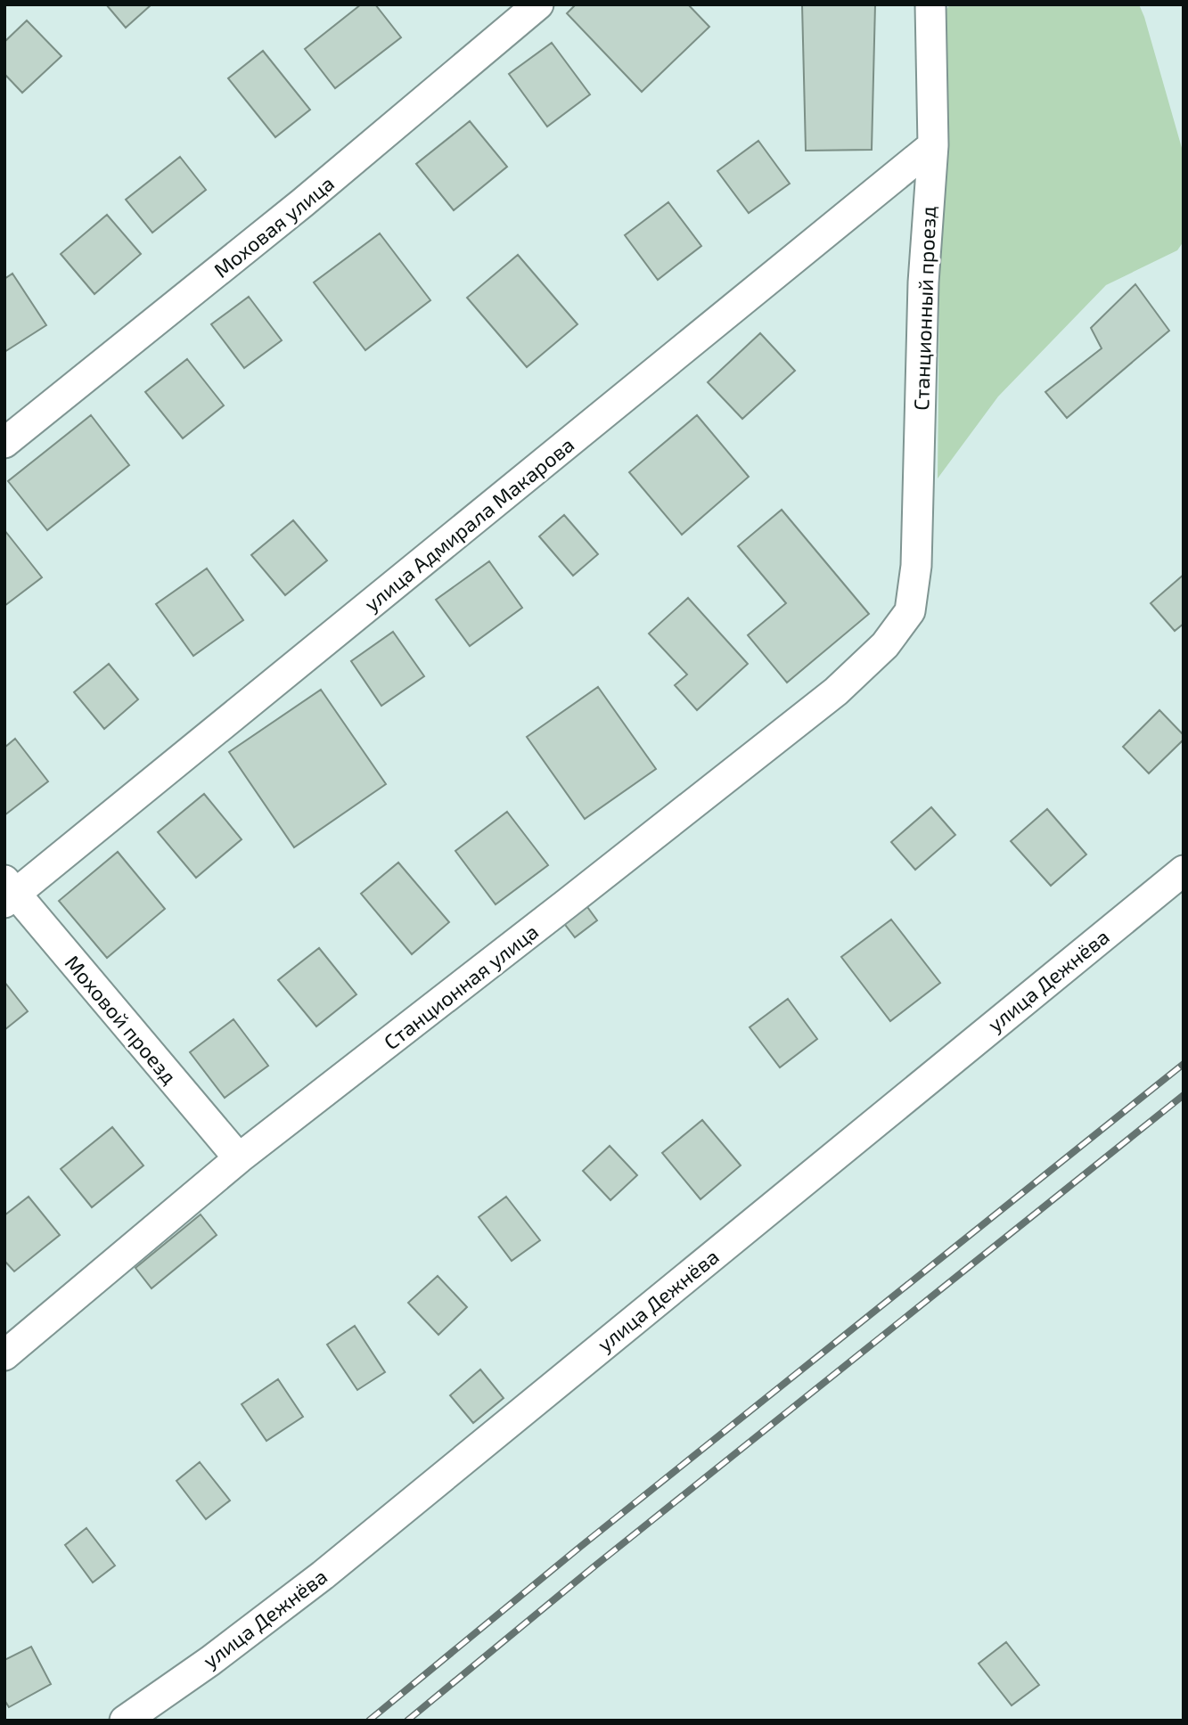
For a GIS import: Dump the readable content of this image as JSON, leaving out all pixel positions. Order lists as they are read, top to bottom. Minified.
{"streets":{"street":["Моховая улица","Станционный проезд","улица Адмирала Макарова","улица Дежнёва","Станционная улица","Моховой проезд"]},"crossings":[["Станционный проезд","улица Адмирала Макарова"],["Станционный проезд","Станционная улица"],["улица Адмирала Макарова","Моховой проезд"],["Станционная улица","Моховой проезд"]]}
